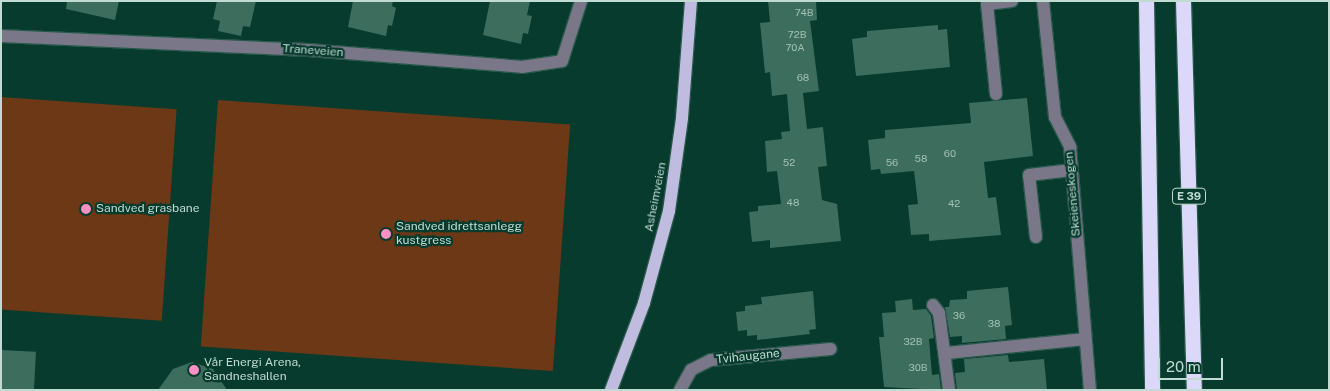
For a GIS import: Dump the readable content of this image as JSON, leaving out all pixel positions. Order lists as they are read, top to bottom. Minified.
{"streets":{"highway":["E 39"],"main road":["Asheimveien"],"street":["Traneveien","Skeieneskogen","Tvihaugane"]},"places":["Sandved grasbane","Sandved idrettsanlegg kustgress","Vår Energi Arena, Sandneshallen"],"house_numbers":["74B","72B","70A","68","60","58","52","56","48","42","36","38","32B","30B"],"scale_bar":"20 m"}
